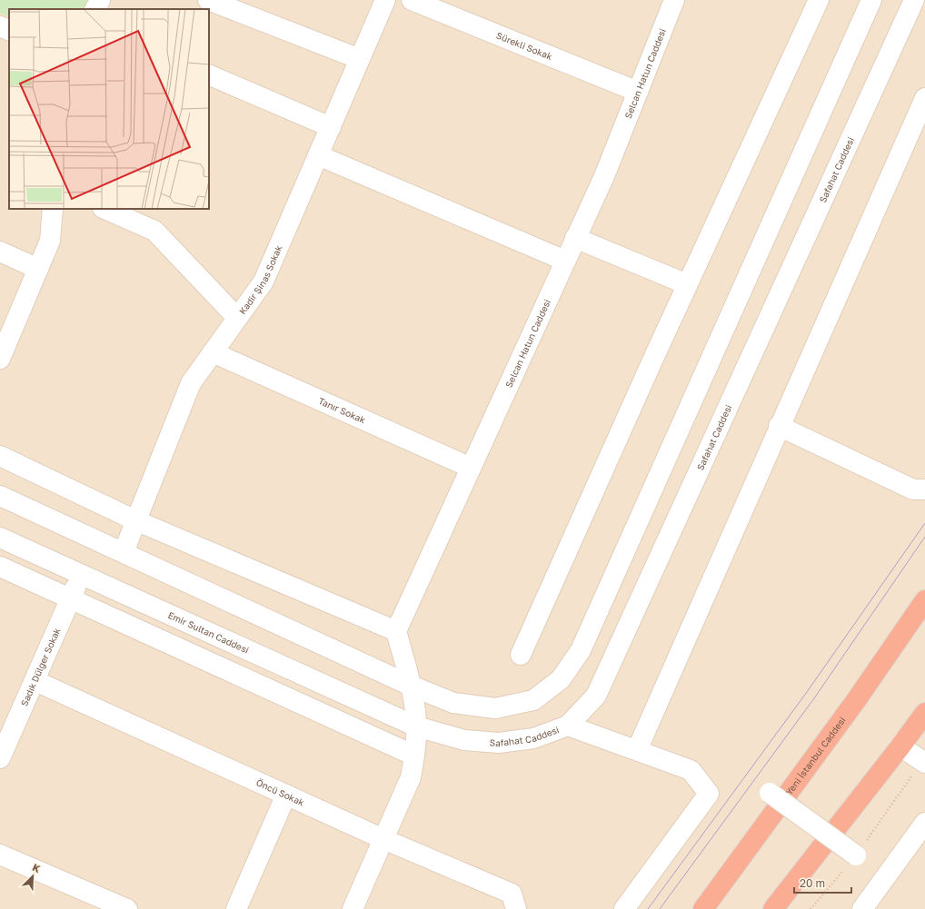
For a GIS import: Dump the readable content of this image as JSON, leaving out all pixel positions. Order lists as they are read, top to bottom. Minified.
{"streets":{"highway":["Yeni İstanbul Caddesi"],"street":["Sürekli Sokak","Selcan Hatun Caddesi","Safahat Caddesi","Kadir Şinas Sokak","Tanır Sokak","Emir Sultan Caddesi","Sadık Dülger Sokak","Öncü Sokak"]},"crossings":[["Sürekli Sokak","Selcan Hatun Caddesi"],["Selcan Hatun Caddesi","Tanır Sokak"],["Safahat Caddesi","Emir Sultan Caddesi"],["Kadir Şinas Sokak","Tanır Sokak"],["Emir Sultan Caddesi","Sadık Dülger Sokak"],["Sadık Dülger Sokak","Öncü Sokak"]],"scale_bar":"20 m","north":"top right"}
